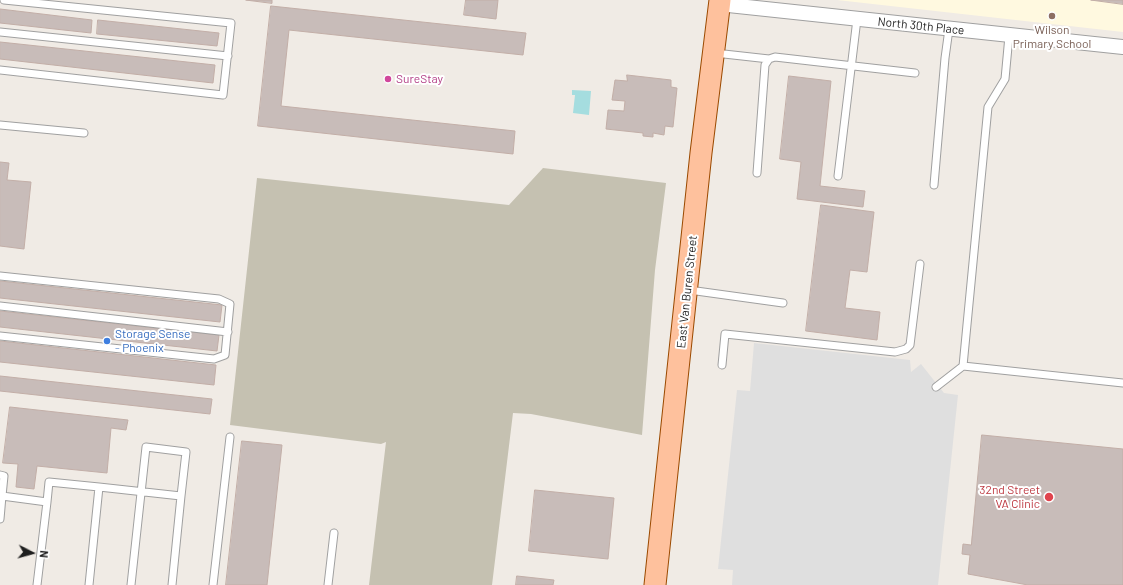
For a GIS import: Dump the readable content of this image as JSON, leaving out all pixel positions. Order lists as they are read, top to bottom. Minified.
{"streets":{"main road":["East Van Buren Street"],"street":["North 30th Place"]},"crossings":[["North 30th Place","East Van Buren Street"]],"places":["Wilson Primary School","SureStay","Storage Sense - Phoenix","32nd Street VA Clinic"],"north":"right"}
